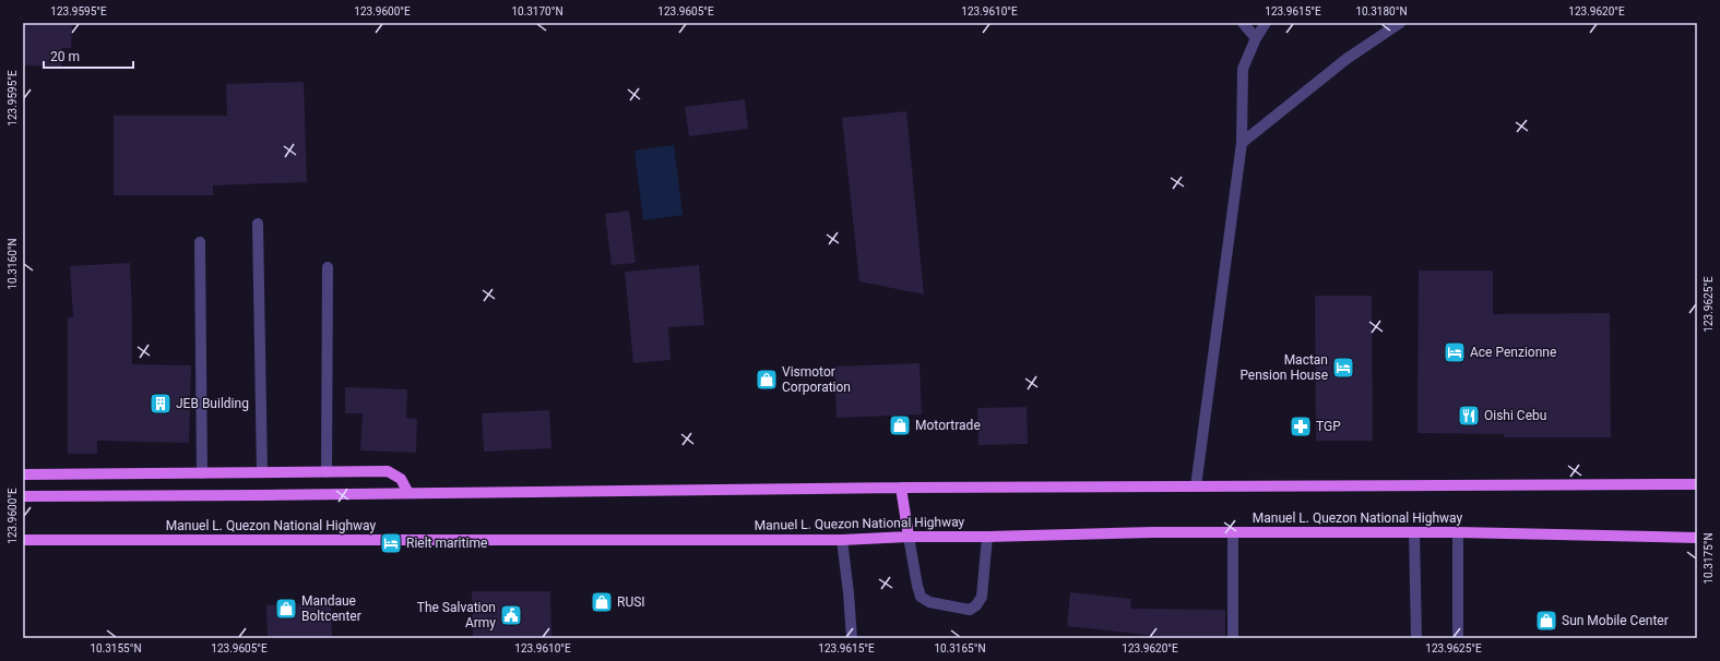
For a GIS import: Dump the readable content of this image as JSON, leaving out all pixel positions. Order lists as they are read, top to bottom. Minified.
{"streets":{"main road":["Manuel L. Quezon National Highway"]},"places":{"hotel":["Ace Penzionne","Mactan Pension House","Rielt maritime"],"shop":["Vismotor Corporation","Motortrade","RUSI","Mandaue Boltcenter","Sun Mobile Center"],"building":["JEB Building"],"restaurant":["Oishi Cebu"],"pharmacy":["TGP"],"public building":["The Salvation Army"]},"scale_bar":"20 m","coordinates":["123.9595°E","123.9600°E","10.3170°N","123.9605°E","123.9610°E","123.9615°E","10.3180°N","123.9620°E","10.3160°N","123.9625°E","10.3175°N","10.3155°N","10.3165°N"]}
